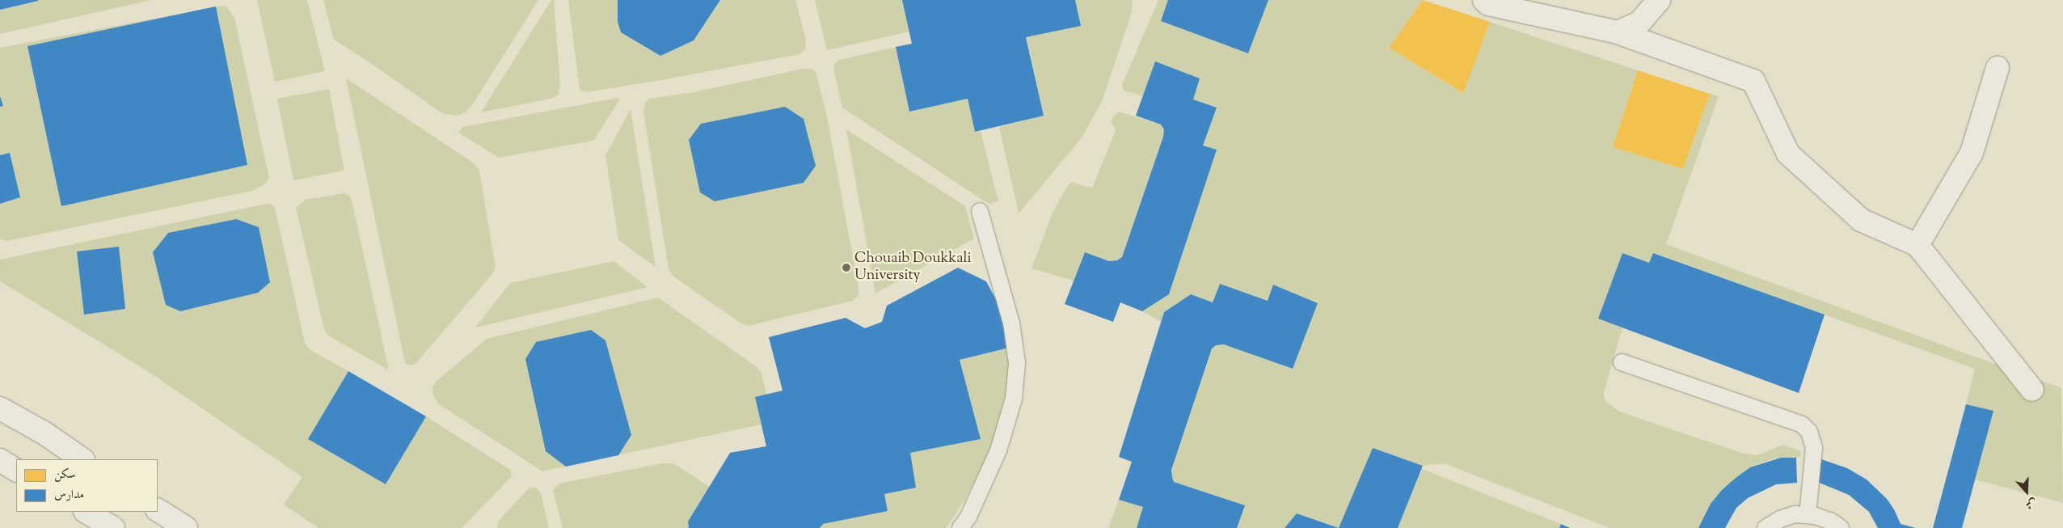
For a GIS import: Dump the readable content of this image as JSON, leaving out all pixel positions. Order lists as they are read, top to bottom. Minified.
{"places":["Chouaib Doukkali University"],"legend":["سكن","مدارس"],"north":"bottom"}
